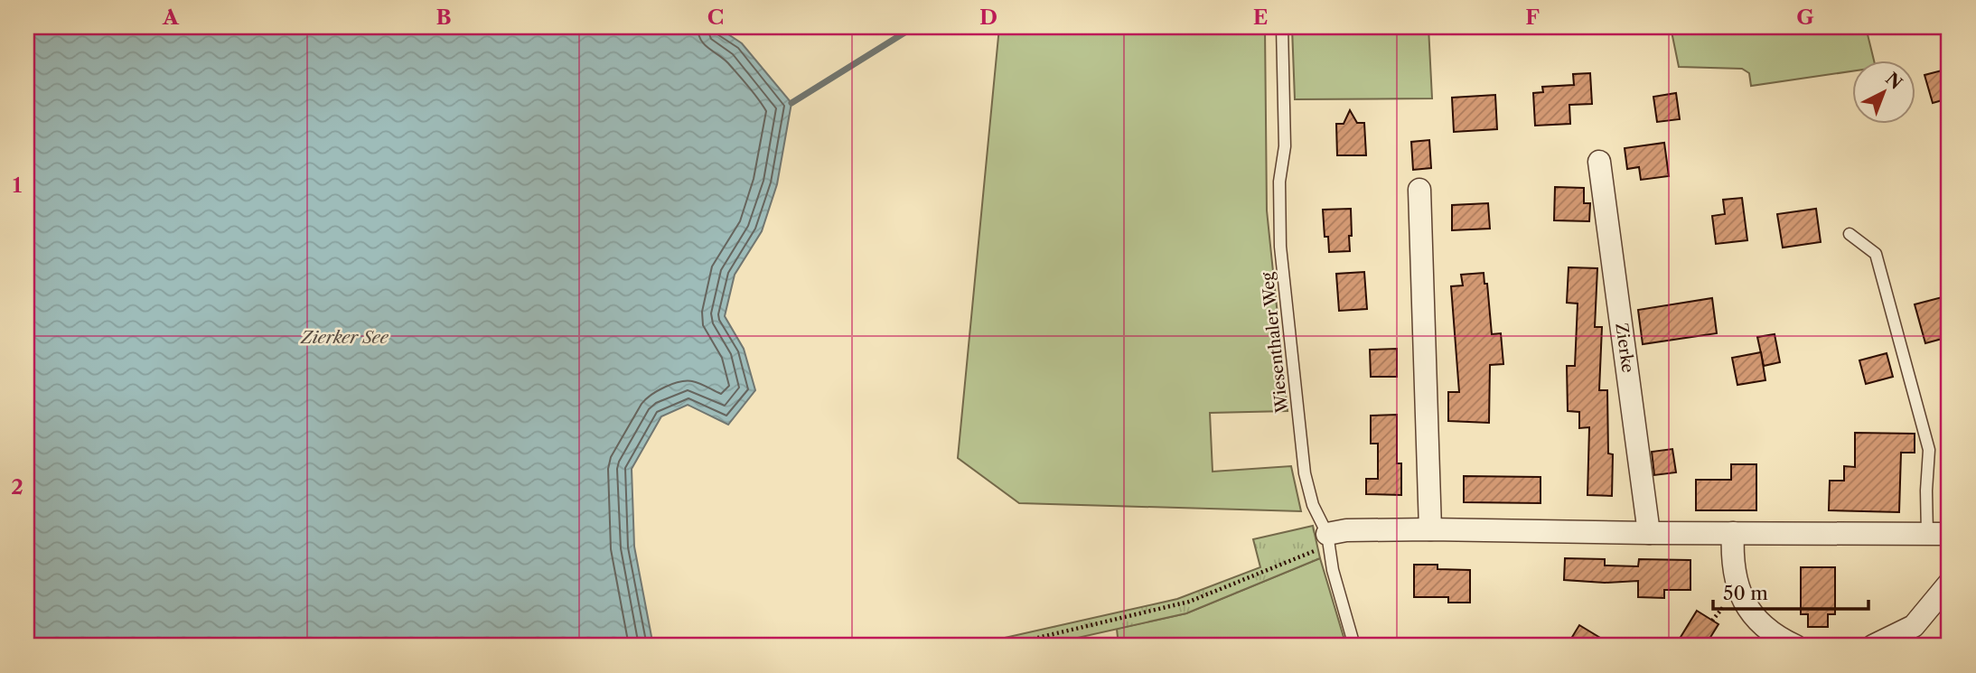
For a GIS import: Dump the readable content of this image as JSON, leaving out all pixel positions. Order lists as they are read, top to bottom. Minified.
{"streets":{"street":["Zierke"],"lane":["Wiesenthaler Weg"]},"water":["Zierker See"],"scale_bar":"50 m","north":"top right","grid":{"columns":["A","B","C","D","E","F","G"],"rows":["1","2"]}}
